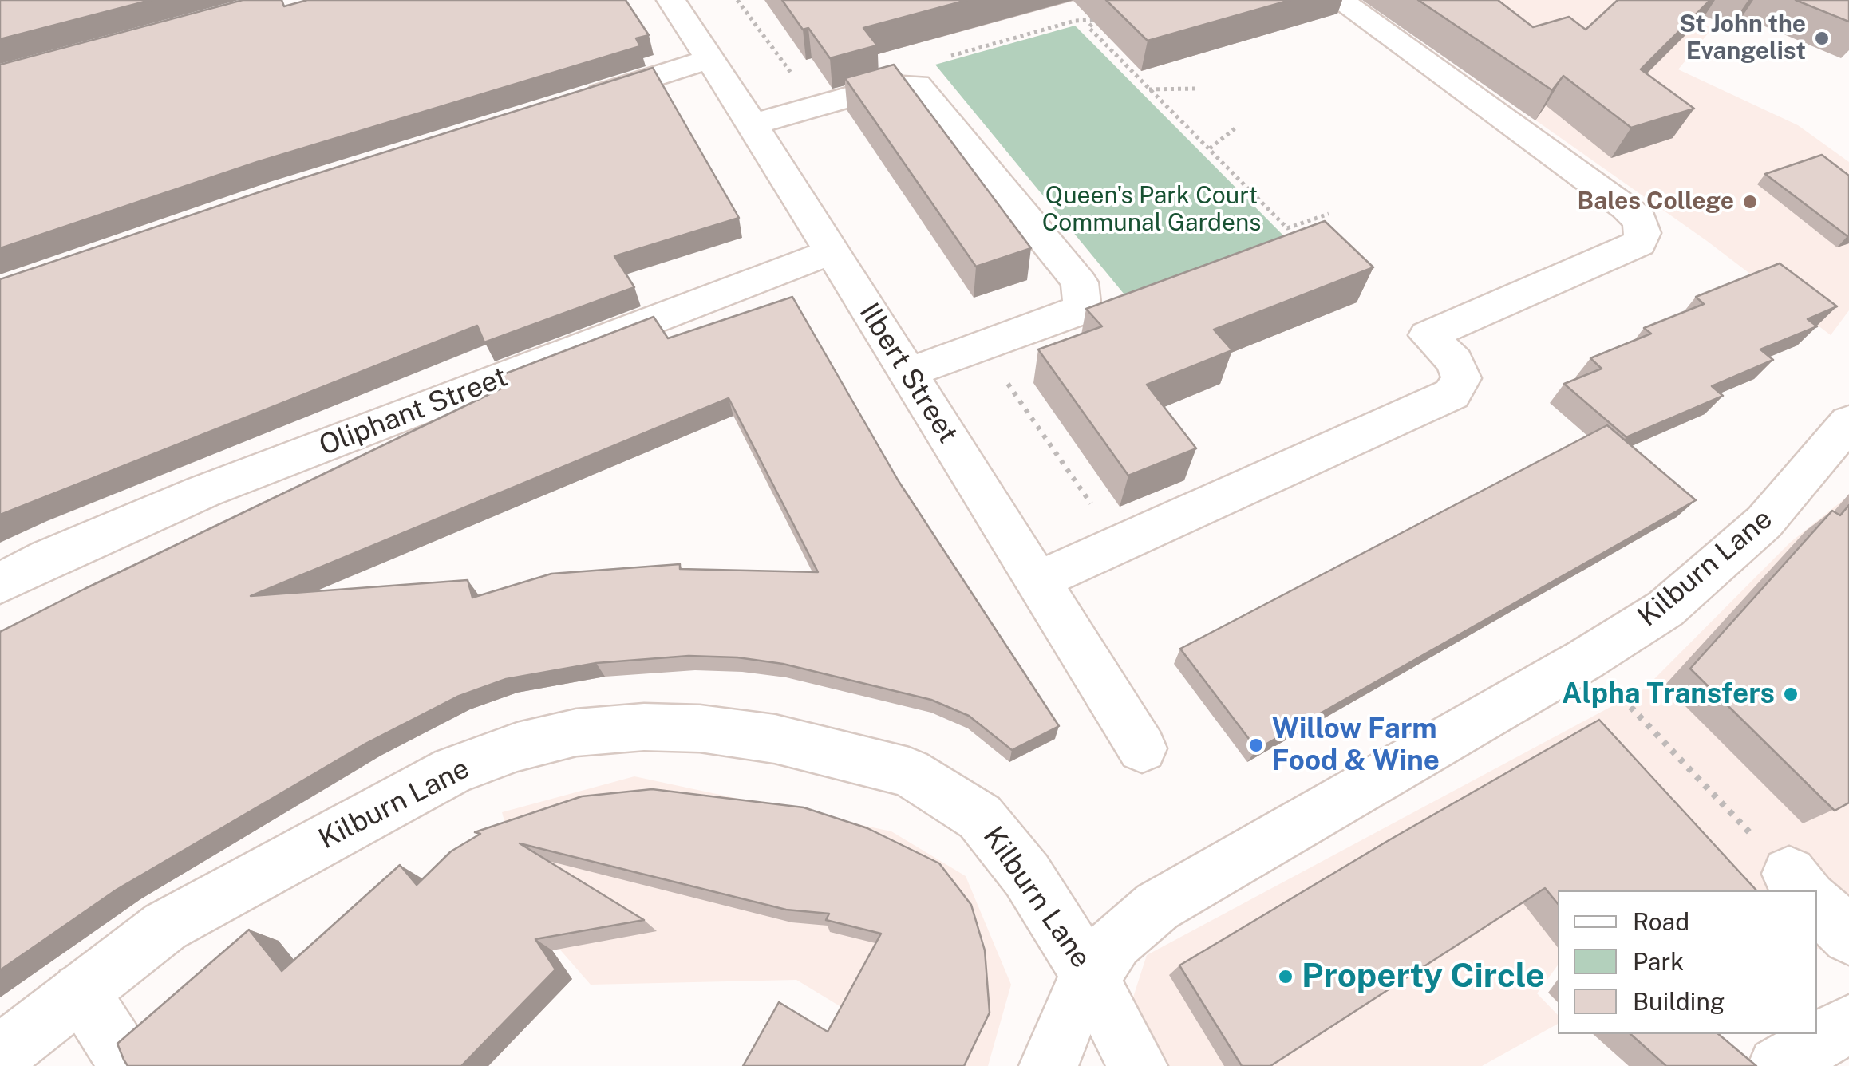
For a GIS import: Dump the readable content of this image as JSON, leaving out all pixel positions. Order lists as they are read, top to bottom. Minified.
{"streets":{"street":["Ilbert Street","Oliphant Street","Kilburn Lane"]},"crossings":[["Ilbert Street","Oliphant Street"]],"parks":["Queen's Park Court Communal Gardens"],"places":["St John the Evangelist","Bales College","Alpha Transfers","Willow Farm Food & Wine","Property Circle"],"legend":["Road","Park","Building"]}
